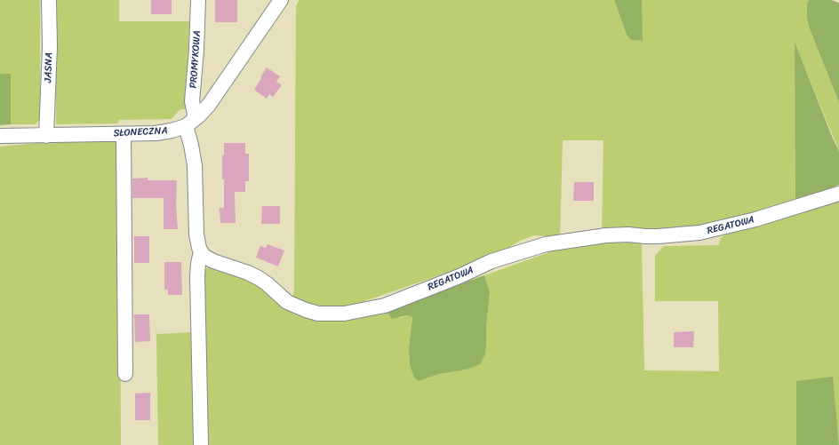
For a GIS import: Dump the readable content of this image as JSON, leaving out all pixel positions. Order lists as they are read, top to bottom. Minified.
{"streets":{"street":["PROMYKOWA","JASNA","SŁONECZNA","REGATOWA"]},"crossings":[["PROMYKOWA","SŁONECZNA"],["JASNA","SŁONECZNA"]]}
